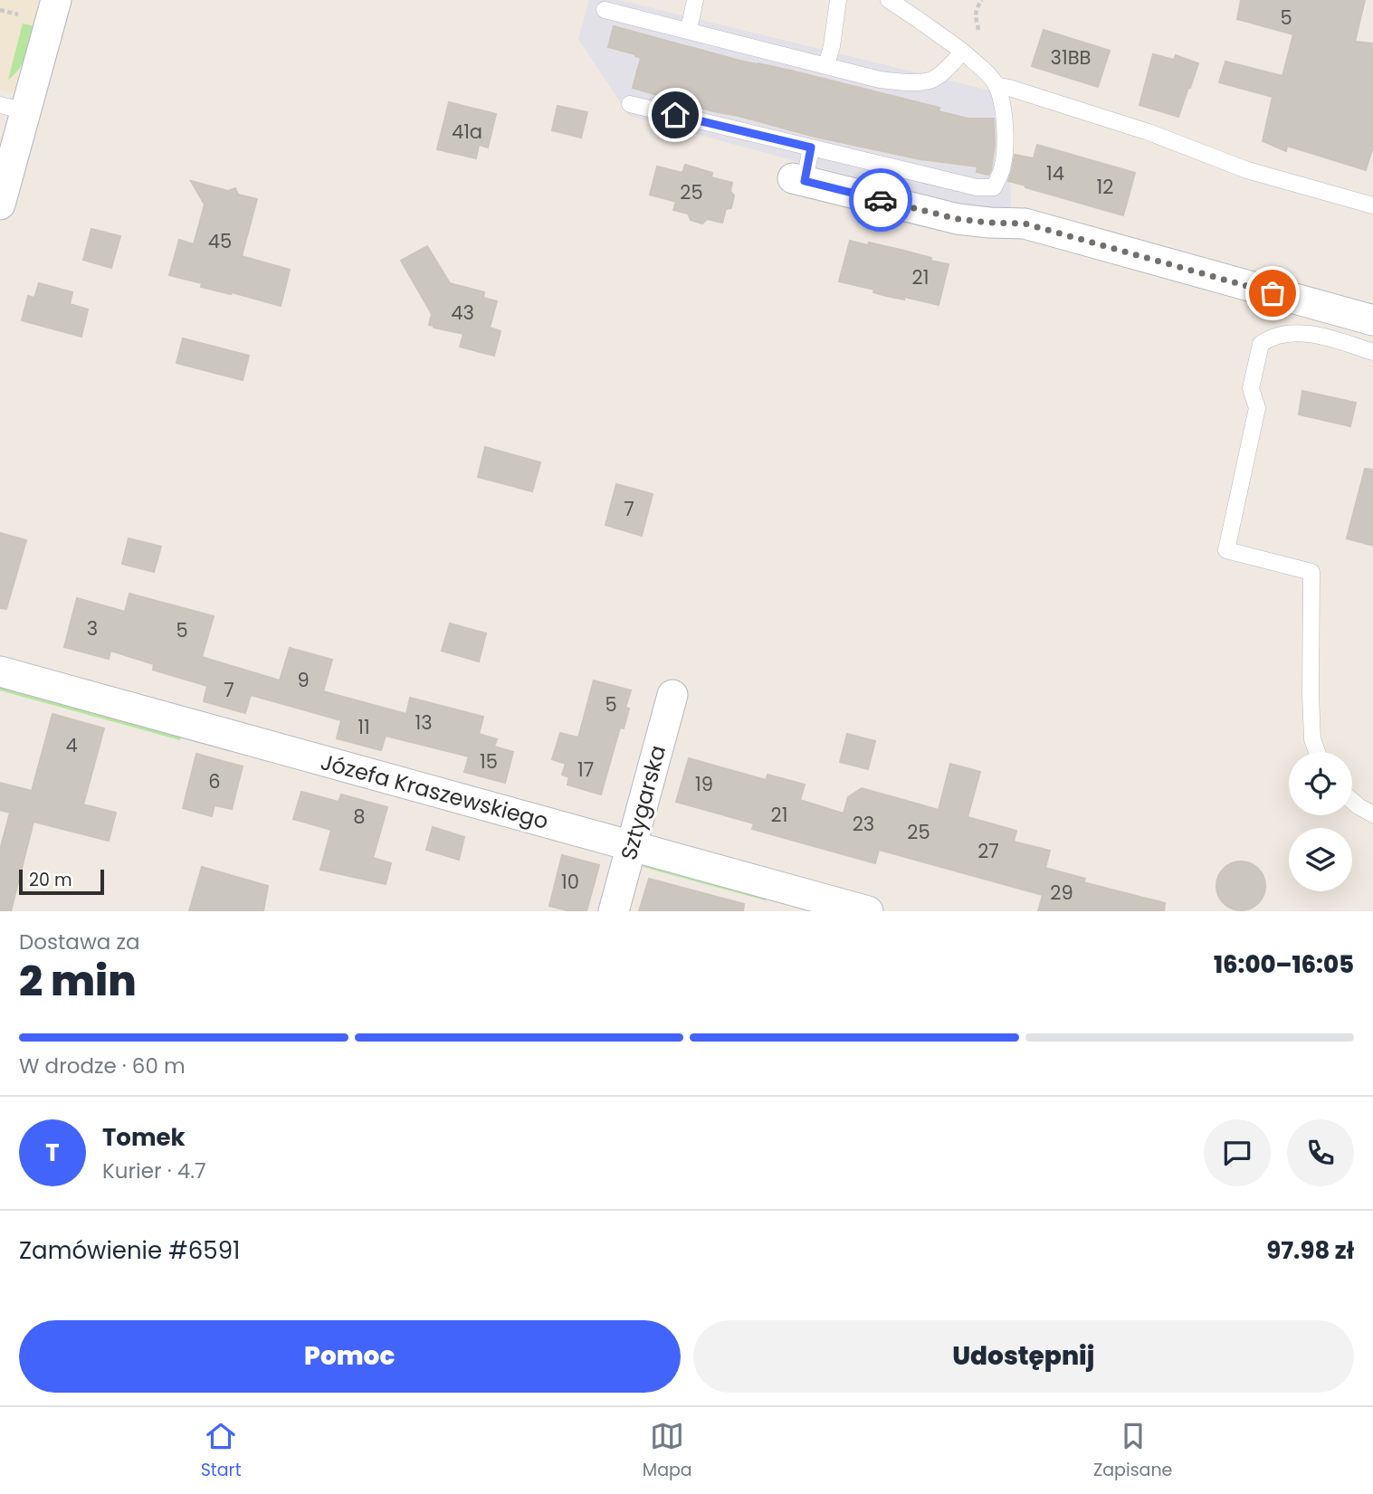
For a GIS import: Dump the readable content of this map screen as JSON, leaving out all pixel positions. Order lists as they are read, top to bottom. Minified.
{"streets":{"street":["Józefa Kraszewskiego","Sztygarska"]},"crossings":[["Józefa Kraszewskiego","Sztygarska"]],"house_numbers":["5","31BB","41a","14","12","25","45","21","43","7","3","5","9","7","5","13","11","4","15","17","6","19","21","8","23","25","27","10","29"],"scale_bar":"20 m","page":{"scale":"20 m","heading":["2 min","Dostawa za","16:00–16:05"],"panel":["Tomek","Kurier · 4.7","Zamówienie #6591","97.98 zł"],"bar":"W drodze · 60 m","round":"T","buttons":["Pomoc","Udostępnij"],"tabs":["Start","Mapa","Zapisane"]}}
